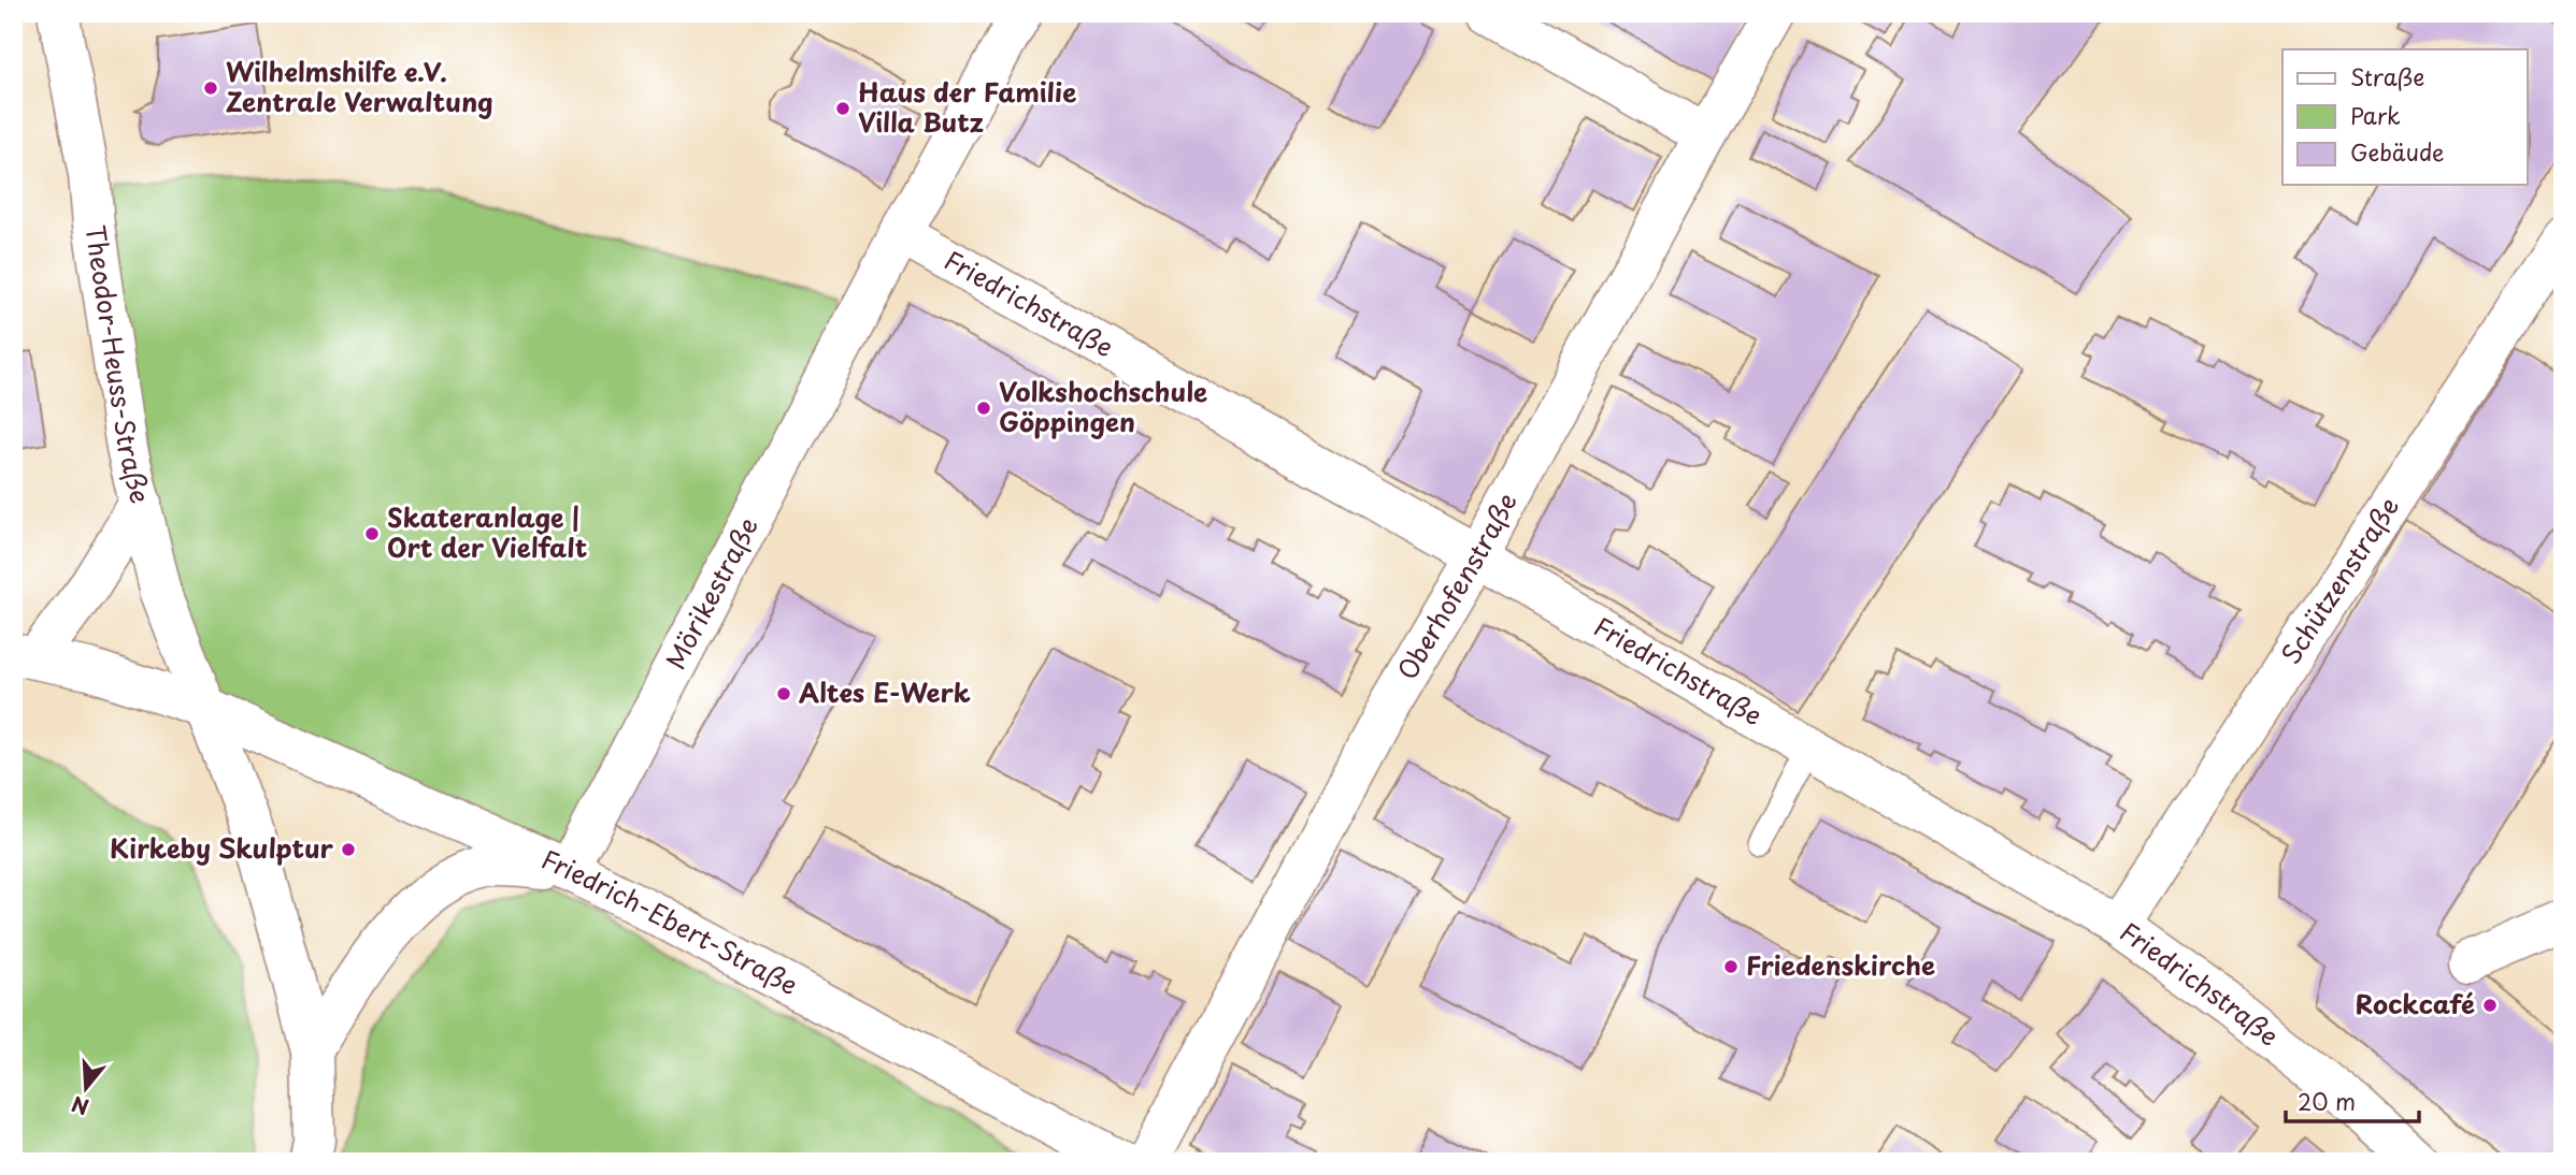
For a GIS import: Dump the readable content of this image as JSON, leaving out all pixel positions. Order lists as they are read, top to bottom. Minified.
{"streets":{"street":["Friedrichstraße","Theodor-Heuss-Straße","Schützenstraße","Oberhofenstraße","Mörikestraße","Friedrich-Ebert-Straße"]},"crossings":[["Friedrichstraße","Schützenstraße"],["Friedrichstraße","Oberhofenstraße"],["Friedrichstraße","Mörikestraße"],["Theodor-Heuss-Straße","Friedrich-Ebert-Straße"],["Mörikestraße","Friedrich-Ebert-Straße"]],"places":["Wilhelmshilfe e.V. Zentrale Verwaltung","Haus der Familie Villa Butz","Volkshochschule Göppingen","Skateranlage | Ort der Vielfalt","Altes E-Werk","Kirkeby Skulptur","Friedenskirche","Rockcafé"],"legend":["Straße","Park","Gebäude"],"scale_bar":"20 m","north":"bottom"}
